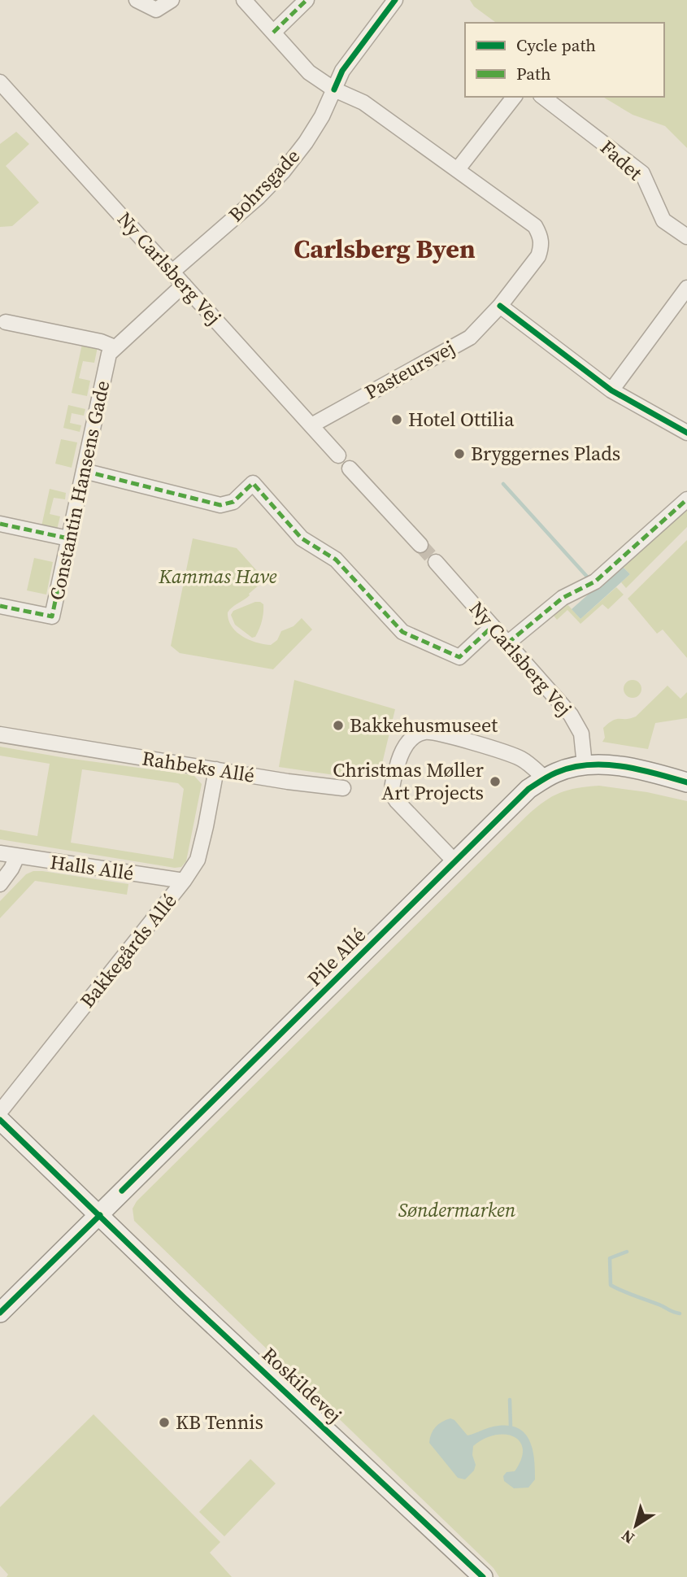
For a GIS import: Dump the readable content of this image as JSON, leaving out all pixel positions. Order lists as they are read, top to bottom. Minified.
{"streets":{"street":["Fadet","Bohrsgade","Ny Carlsberg Vej","Pasteursvej","Constantin Hansens Gade","Rahbeks Allé","Halls Allé","Bakkegårds Allé","Pile Allé","Roskildevej"]},"crossings":[["Bohrsgade","Ny Carlsberg Vej"],["Ny Carlsberg Vej","Pasteursvej"],["Ny Carlsberg Vej","Constantin Hansens Gade"],["Ny Carlsberg Vej","Pile Allé"],["Rahbeks Allé","Bakkegårds Allé"],["Halls Allé","Bakkegårds Allé"],["Pile Allé","Roskildevej"]],"districts":["Carlsberg Byen"],"parks":["Kammas Have","Søndermarken"],"places":["Hotel Ottilia","Bryggernes Plads","Bakkehusmuseet","Christmas Møller Art Projects","KB Tennis"],"legend":["Cycle path","Path"],"north":"bottom left"}
